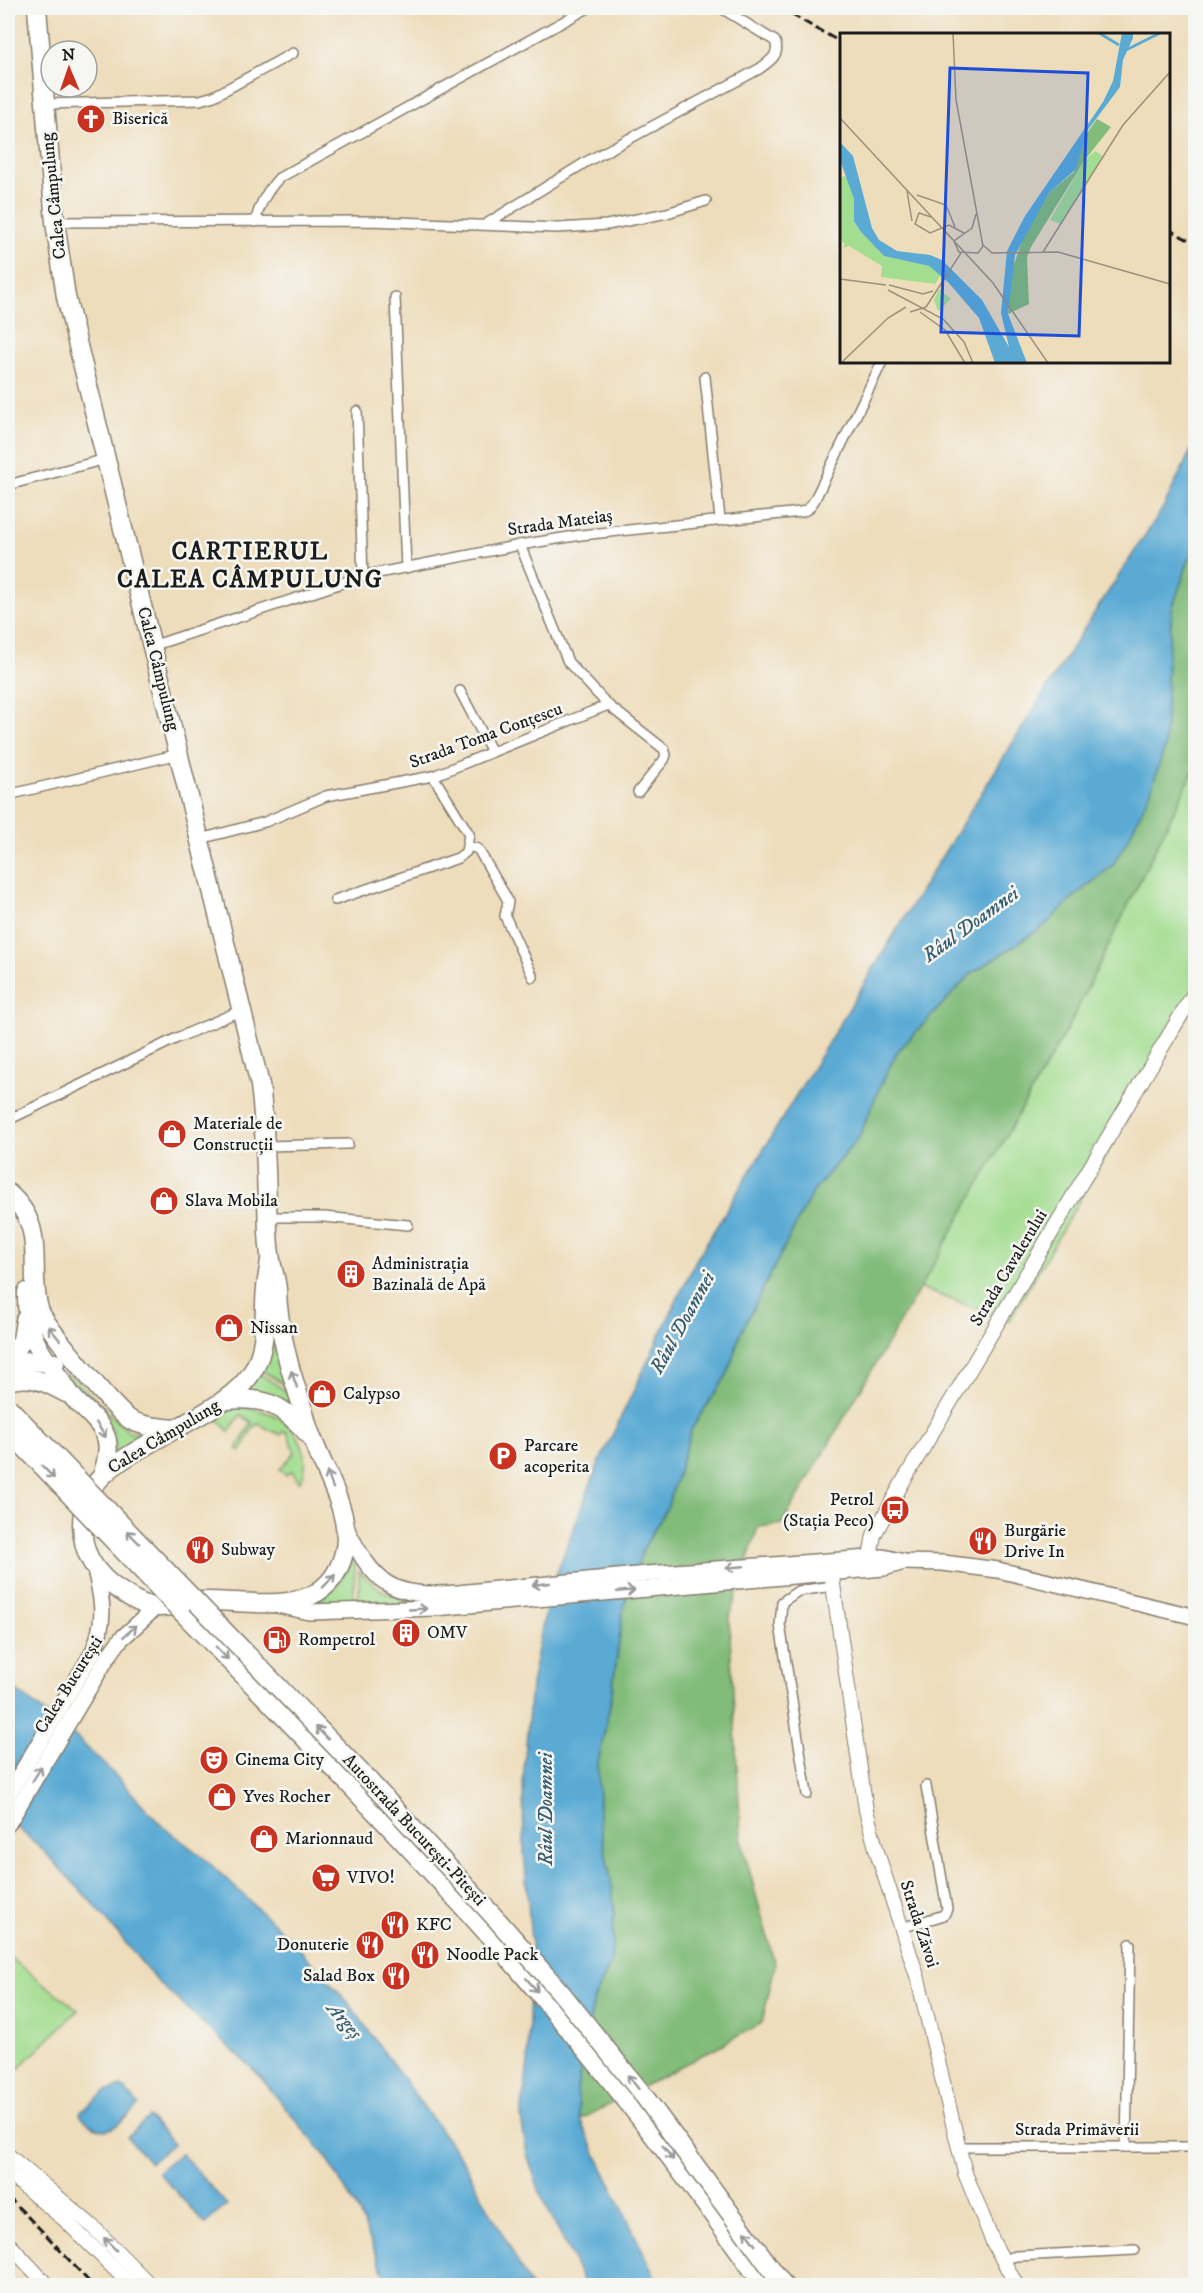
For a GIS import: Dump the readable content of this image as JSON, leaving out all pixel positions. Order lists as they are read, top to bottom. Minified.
{"streets":{"highway":["Calea Câmpulung","Autostrada București-Pitești"],"main road":["Strada Cavalerului","Calea București","Strada Zăvoi"],"street":["Strada Mateiaș","Strada Toma Conțescu","Strada Primăverii"]},"crossings":[["Calea Câmpulung","Strada Mateiaș"],["Calea Câmpulung","Strada Toma Conțescu"],["Calea Câmpulung","Calea București"],["Strada Zăvoi","Strada Primăverii"]],"districts":["CARTIERUL CALEA CÂMPULUNG"],"water":["Râul Doamnei","Argeș"],"places":{"church":["Biserică"],"shop":["Materiale de Construcții","Slava Mobila","Nissan","Calypso","Yves Rocher","Marionnaud"],"building":["Administrația Bazinală de Apă","OMV"],"parking":["Parcare acoperita"],"bus stop":["Petrol (Stația Peco)"],"restaurant":["Burgărie Drive In","Subway","KFC","Donuterie","Noodle Pack","Salad Box"],"fuel station":["Rompetrol"],"theatre":["Cinema City"],"supermarket":["VIVO!"]},"north":"top"}
